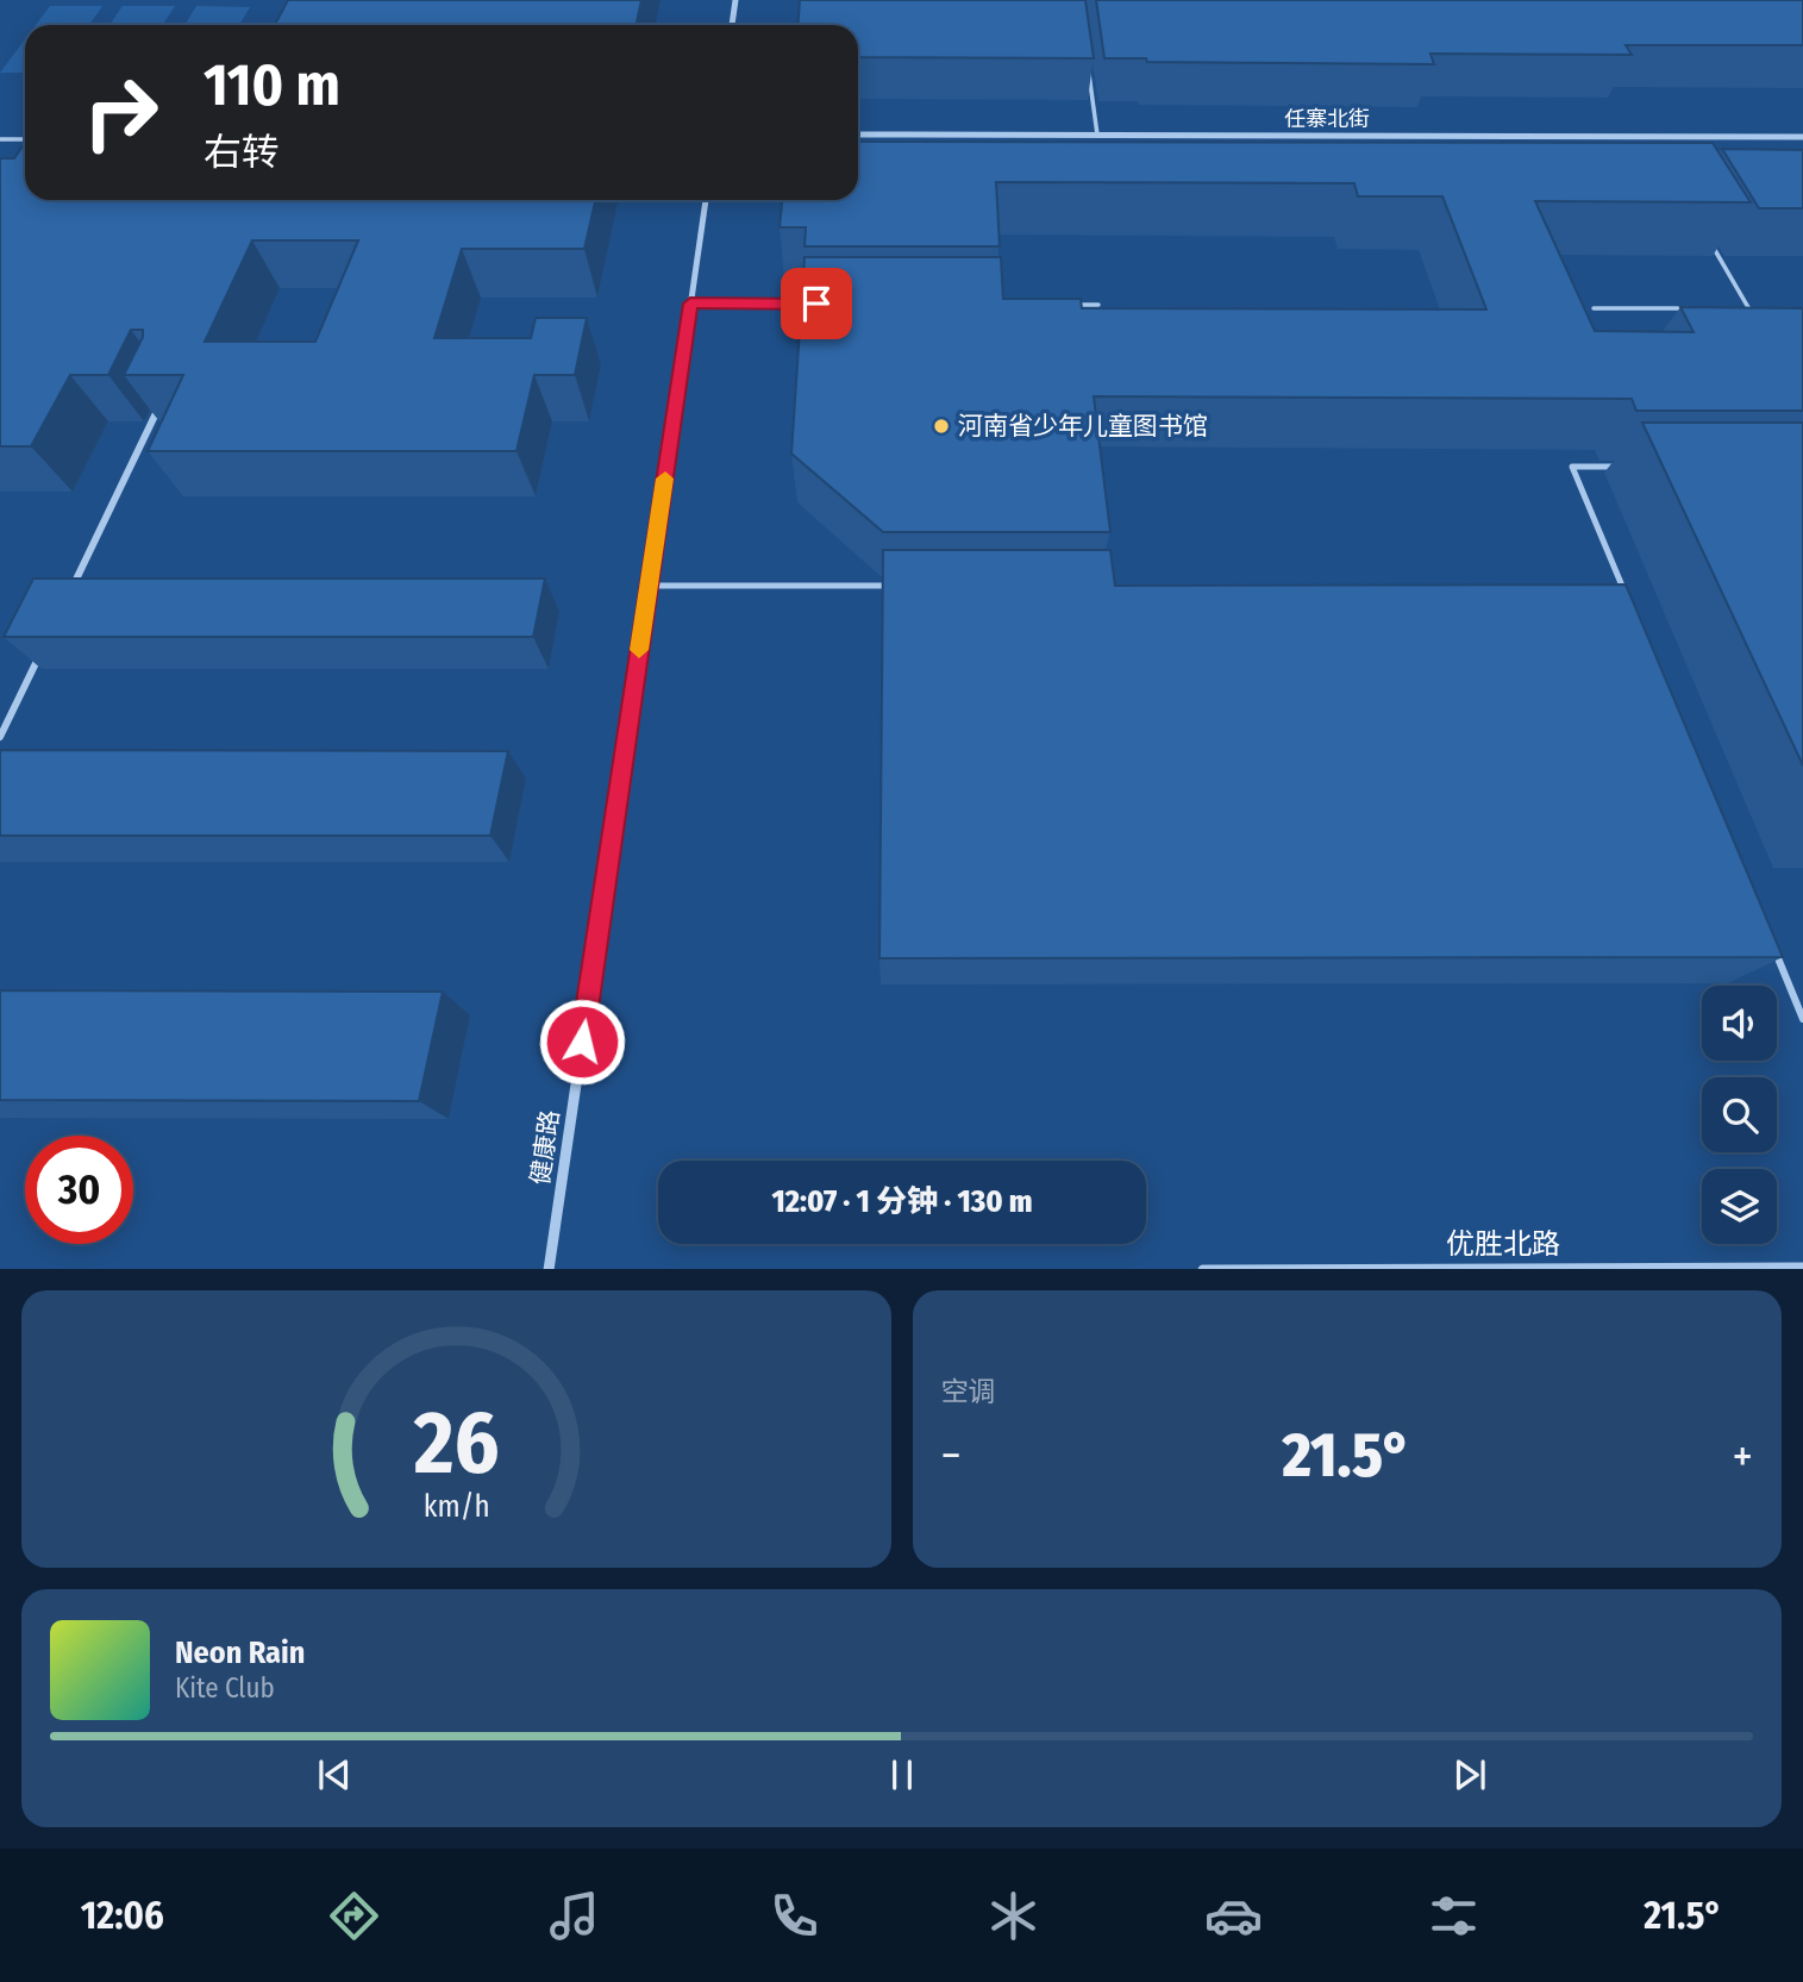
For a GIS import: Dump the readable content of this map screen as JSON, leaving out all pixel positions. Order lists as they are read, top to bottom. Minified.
{"streets":{"street":["任寨北街","健康路","优胜北路"]},"places":["河南省少年儿童图书馆"],"page":{"turn":["110 m","右转"],"limit":"30","trip":"12:07 · 1 分钟 · 130 m","tile":"空调","heat":["−","21.5°","+"],"song":["Neon Rain","Kite Club"],"tabs":["12:06","21.5°"],"gauge":["26","km/h"]}}
